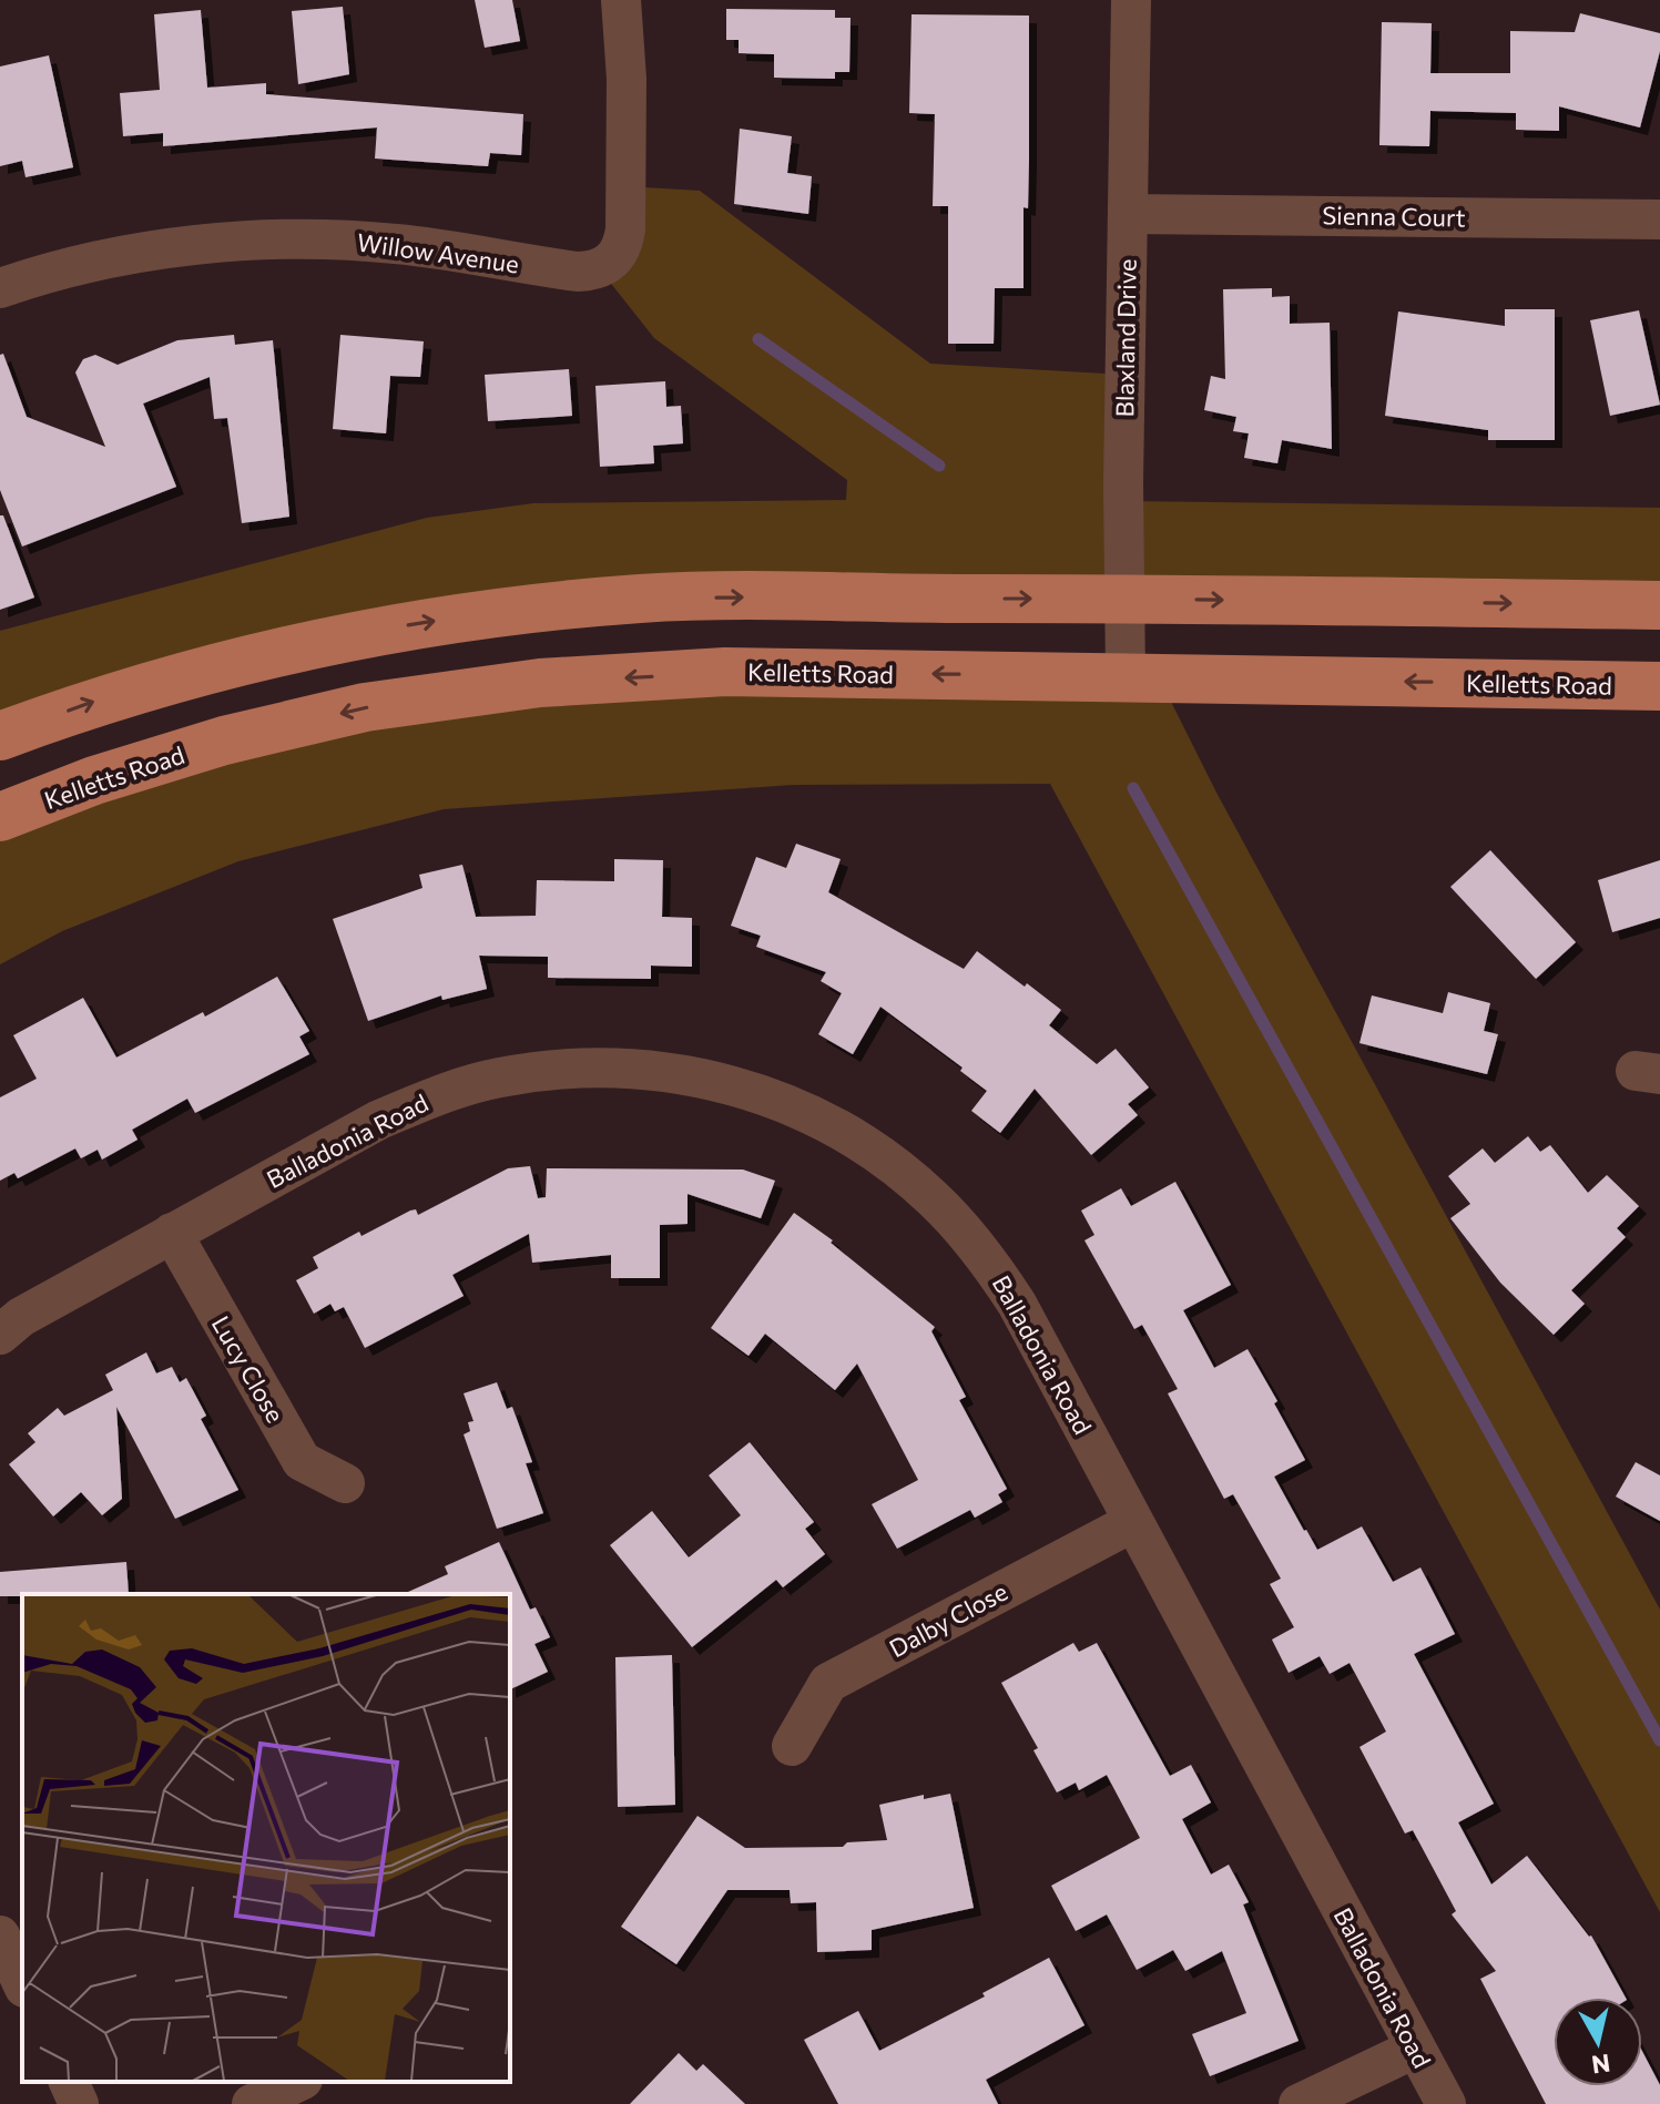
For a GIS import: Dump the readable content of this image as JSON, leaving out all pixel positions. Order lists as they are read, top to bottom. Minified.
{"streets":{"main road":["Kelletts Road"],"street":["Sienna Court","Willow Avenue","Blaxland Drive","Balladonia Road","Lucy Close","Dalby Close"]},"crossings":[["Sienna Court","Blaxland Drive"],["Blaxland Drive","Kelletts Road"],["Balladonia Road","Lucy Close"],["Balladonia Road","Dalby Close"]],"north":"bottom"}
